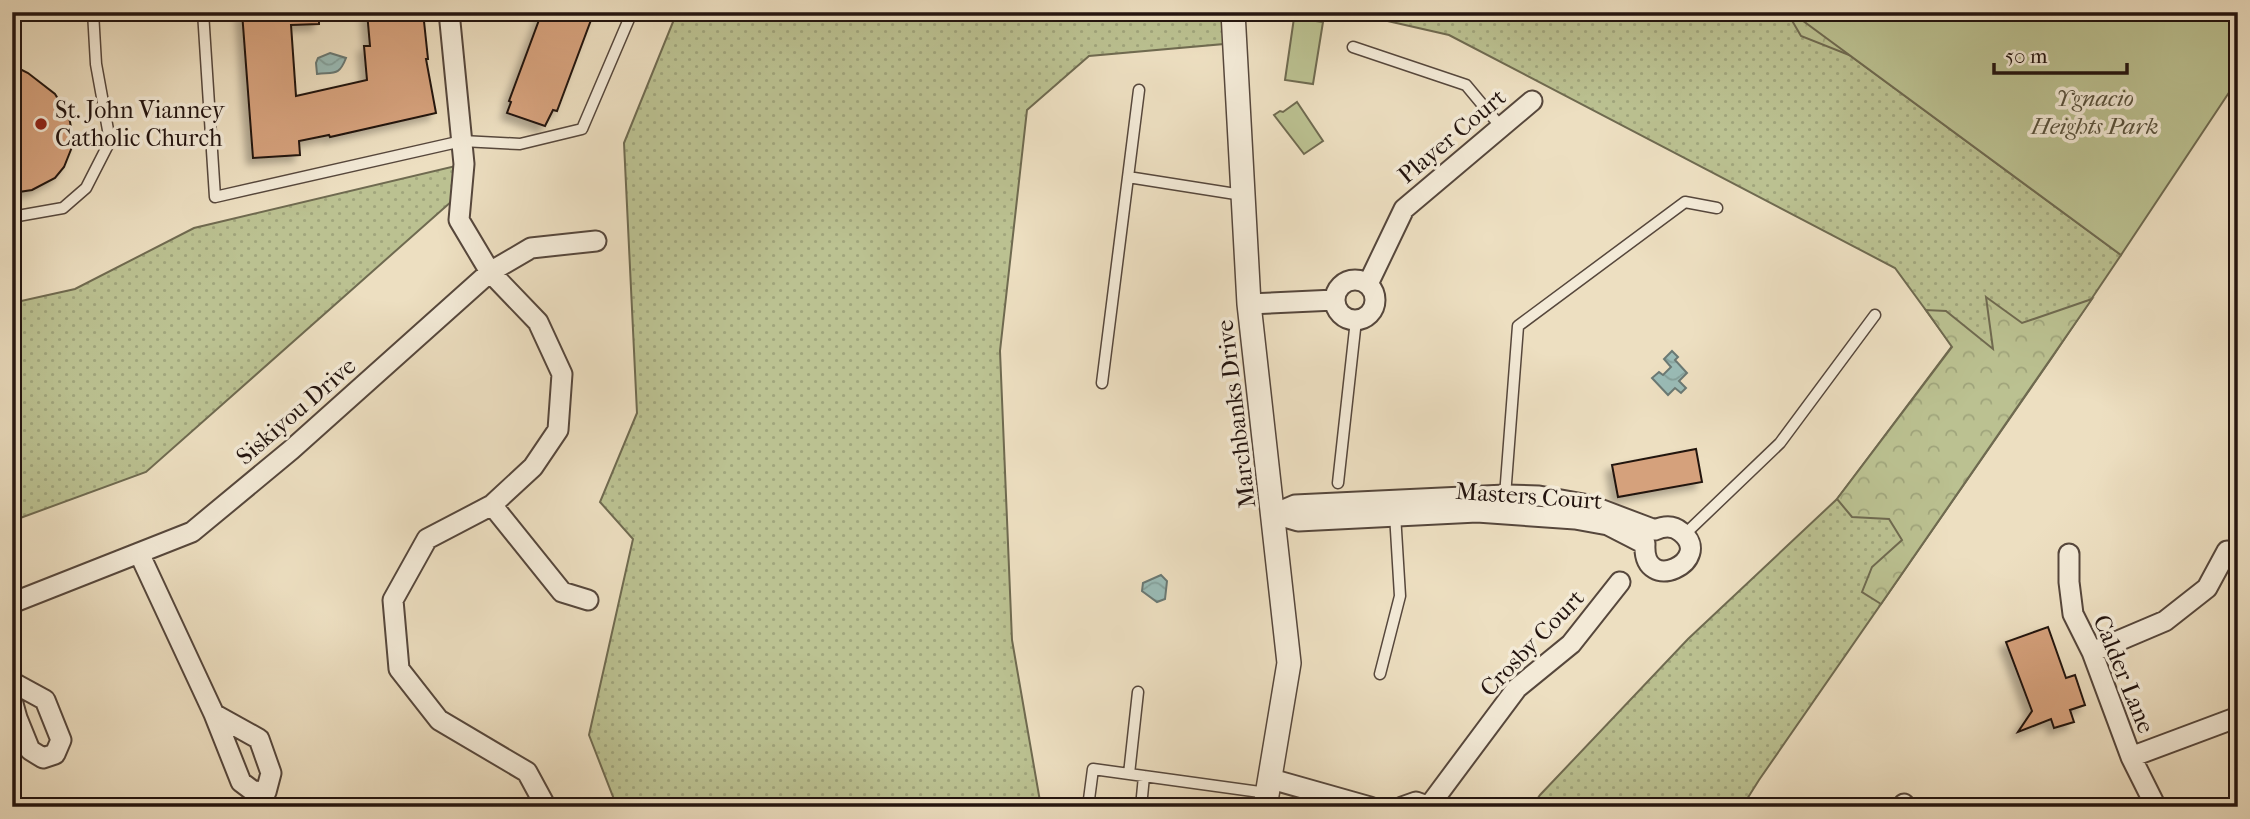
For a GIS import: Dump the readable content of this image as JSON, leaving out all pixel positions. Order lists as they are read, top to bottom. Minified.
{"streets":{"street":["Player Court","Siskiyou Drive","Marchbanks Drive","Masters Court","Crosby Court","Calder Lane"]},"crossings":[["Marchbanks Drive","Masters Court"]],"parks":["Ygnacio Heights Park"],"places":["St. John Vianney Catholic Church"],"scale_bar":"50 m"}
